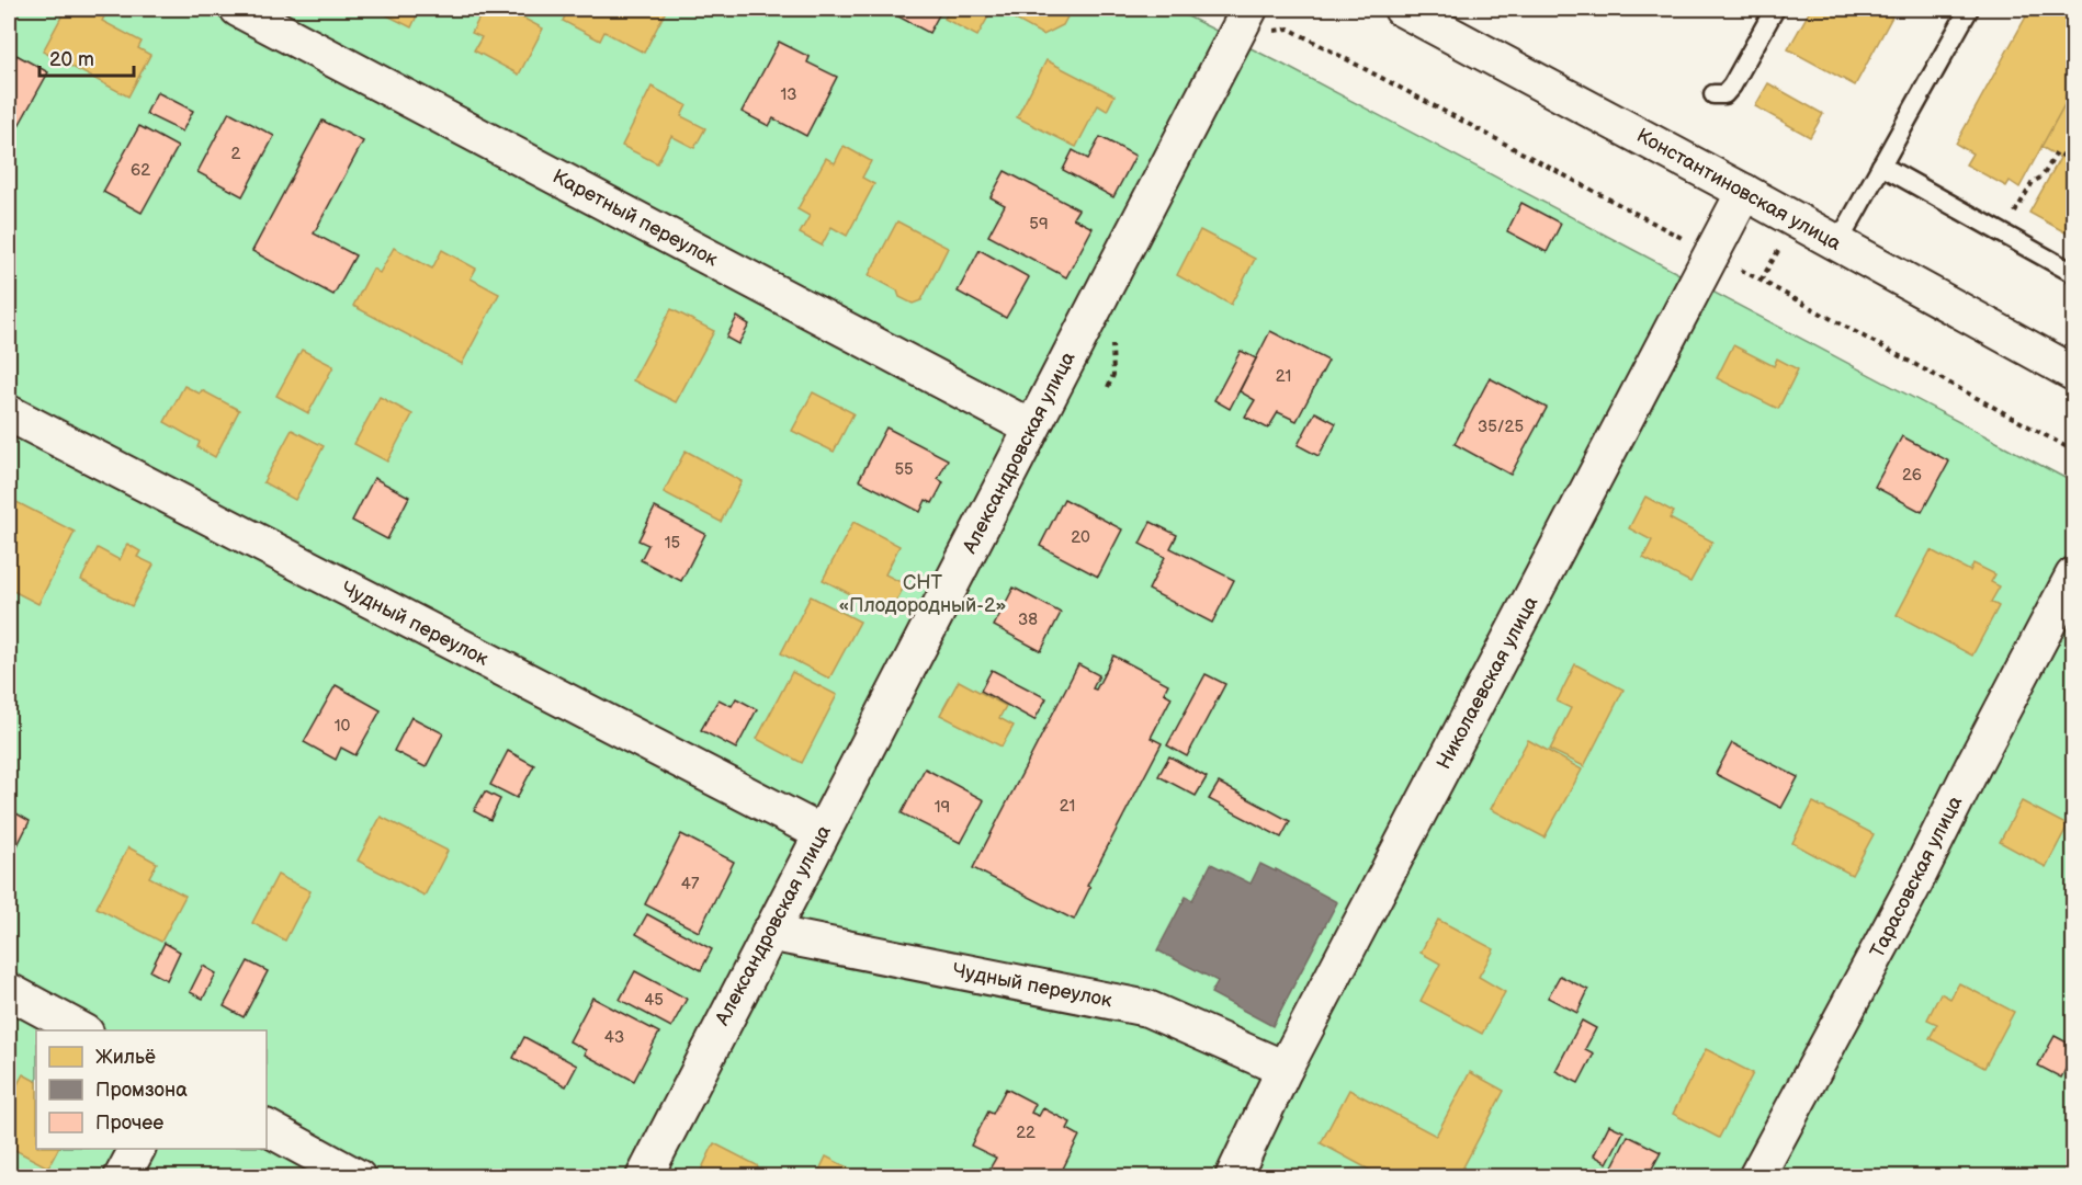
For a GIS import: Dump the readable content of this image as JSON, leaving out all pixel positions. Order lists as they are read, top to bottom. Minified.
{"streets":{"street":["Константиновская улица","Каретный переулок","Александровская улица","Чудный переулок","Николаевская улица","Тарасовская улица"]},"crossings":[["Константиновская улица","Николаевская улица"],["Каретный переулок","Александровская улица"],["Александровская улица","Чудный переулок"],["Чудный переулок","Николаевская улица"]],"parks":["СНТ «Плодородный-2»"],"house_numbers":["13","2","62","59","21","35/25","55","26","20","15","38","10","21","19","47","45","43","22"],"legend":["Жильё","Промзона","Прочее"],"scale_bar":"20 m"}
